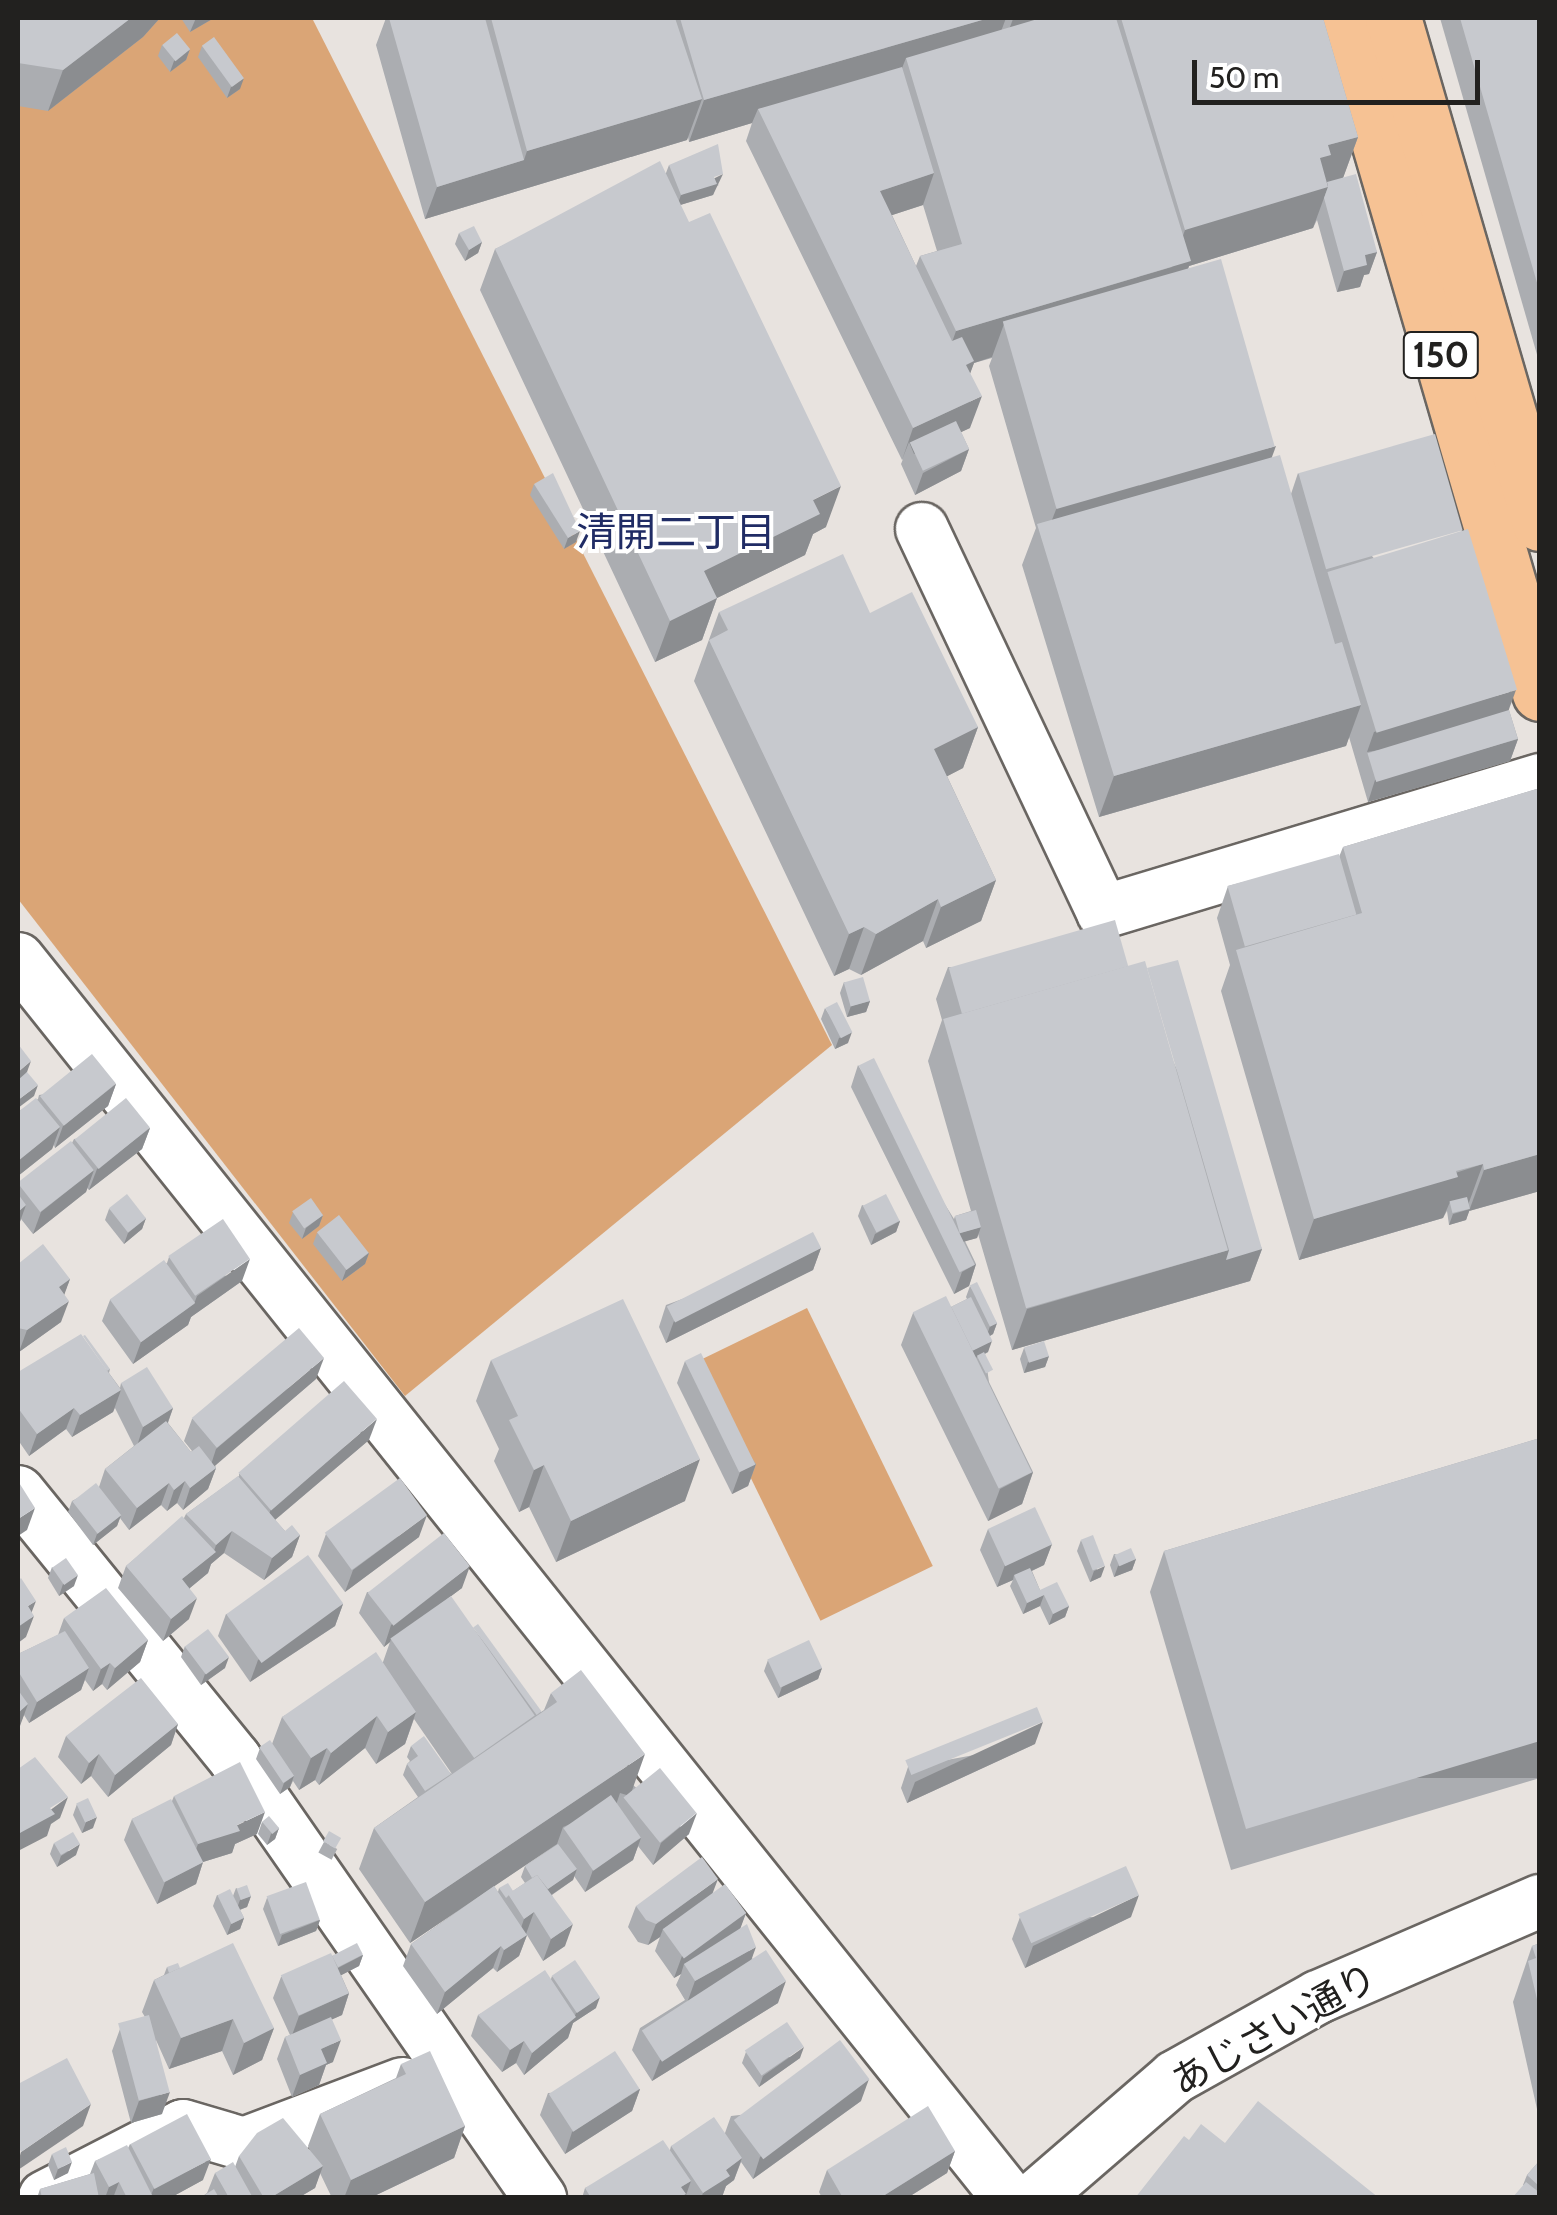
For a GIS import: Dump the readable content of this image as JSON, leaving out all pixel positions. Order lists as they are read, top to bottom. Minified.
{"streets":{"highway":["150"],"street":["あじさい通り"]},"districts":["清開二丁目"],"scale_bar":"50 m"}
